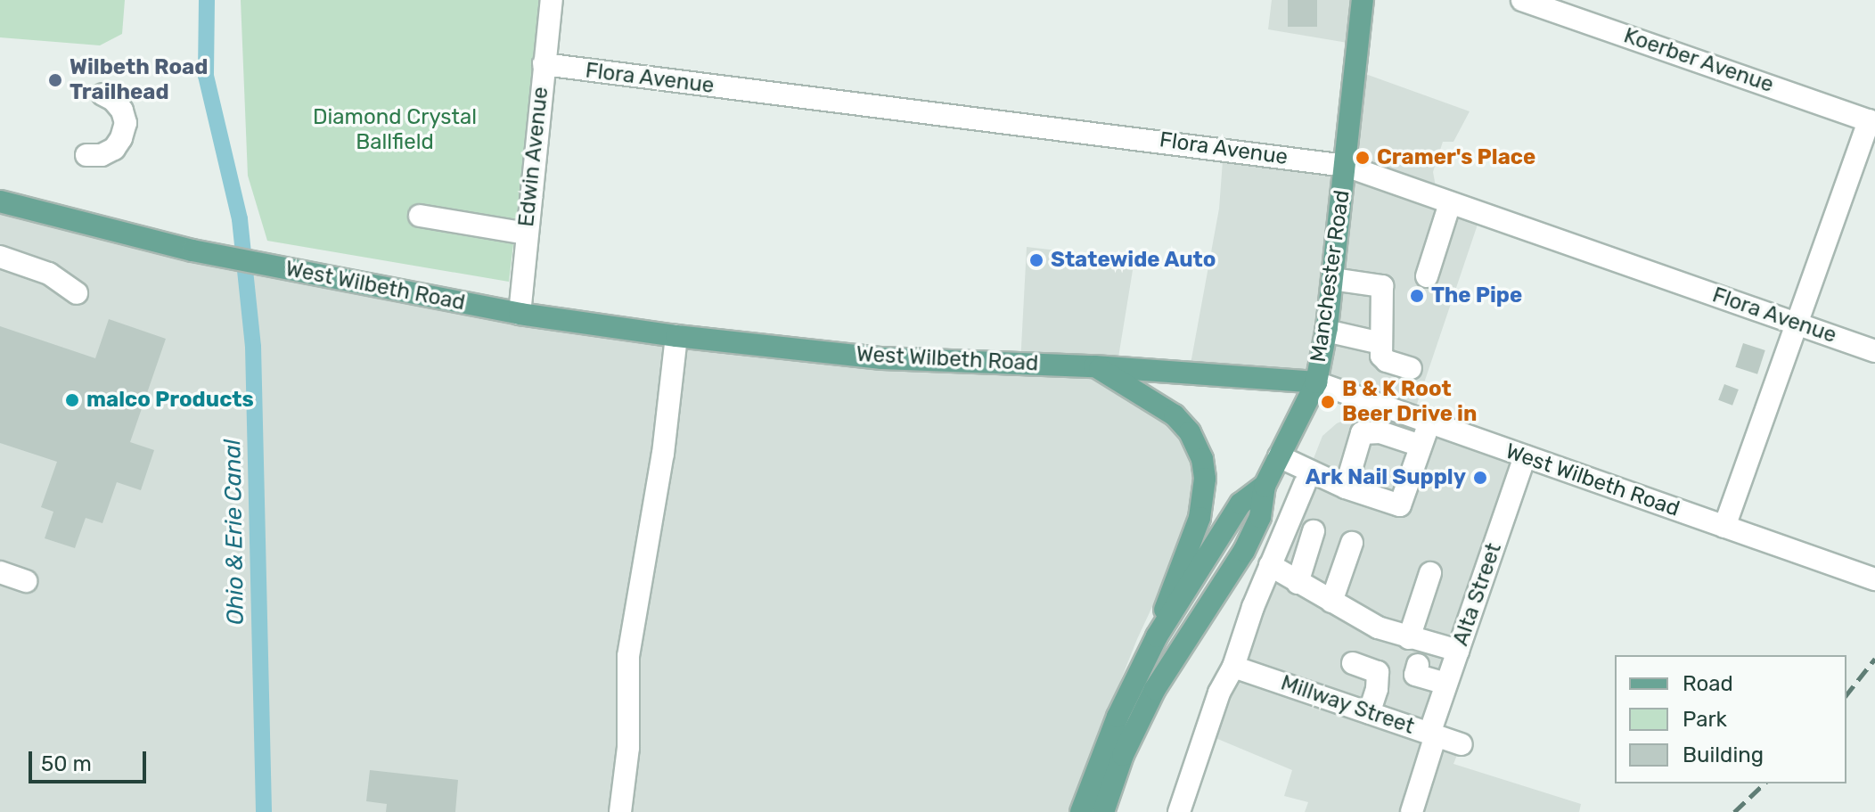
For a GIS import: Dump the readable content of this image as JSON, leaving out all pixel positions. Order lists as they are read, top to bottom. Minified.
{"streets":{"main road":["Manchester Road","West Wilbeth Road"],"street":["Koerber Avenue","Flora Avenue","Edwin Avenue","Alta Street","Millway Street"]},"crossings":[["Flora Avenue","Edwin Avenue"],["Flora Avenue","Manchester Road"],["Edwin Avenue","West Wilbeth Road"],["Manchester Road","West Wilbeth Road"],["West Wilbeth Road","Alta Street"],["Alta Street","Millway Street"]],"water":["Ohio & Erie Canal"],"parks":["Diamond Crystal Ballfield"],"places":["Wilbeth Road Trailhead","Cramer's Place","Statewide Auto","The Pipe","malco Products","B & K Root Beer Drive in","Ark Nail Supply"],"legend":["Road","Park","Building"],"scale_bar":"50 m"}
